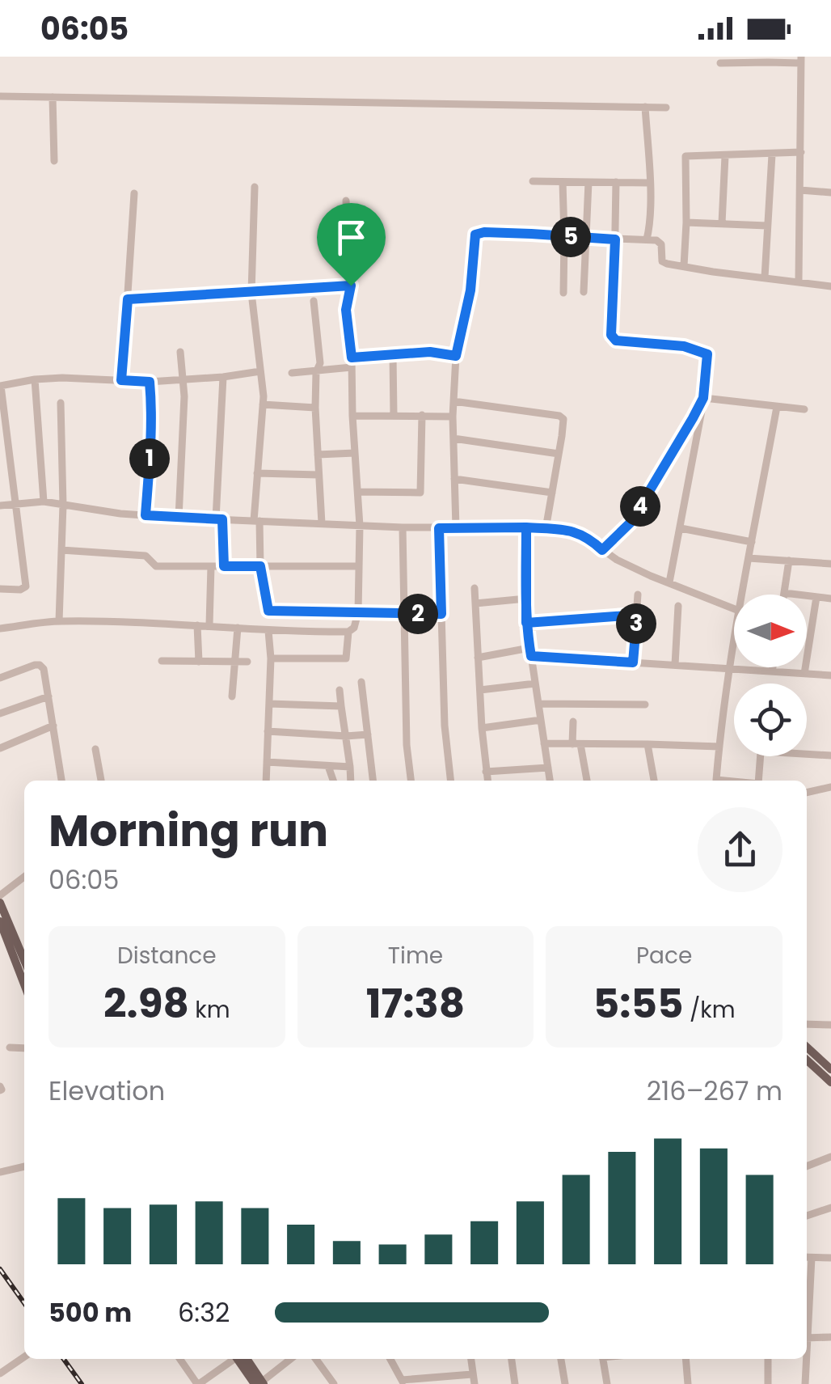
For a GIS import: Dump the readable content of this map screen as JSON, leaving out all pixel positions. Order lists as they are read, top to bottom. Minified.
{"north":"right","page":{"status":"06:05","pins":["5","1","4","2","3"],"heading":["Morning run","06:05"],"stats":[["Distance","2.98 km"],["Time","17:38"],["Pace","5:55 /km"]],"chart":["Elevation","216–267 m"],"list":[{"name":"500 m","note":"6:32"}]}}
